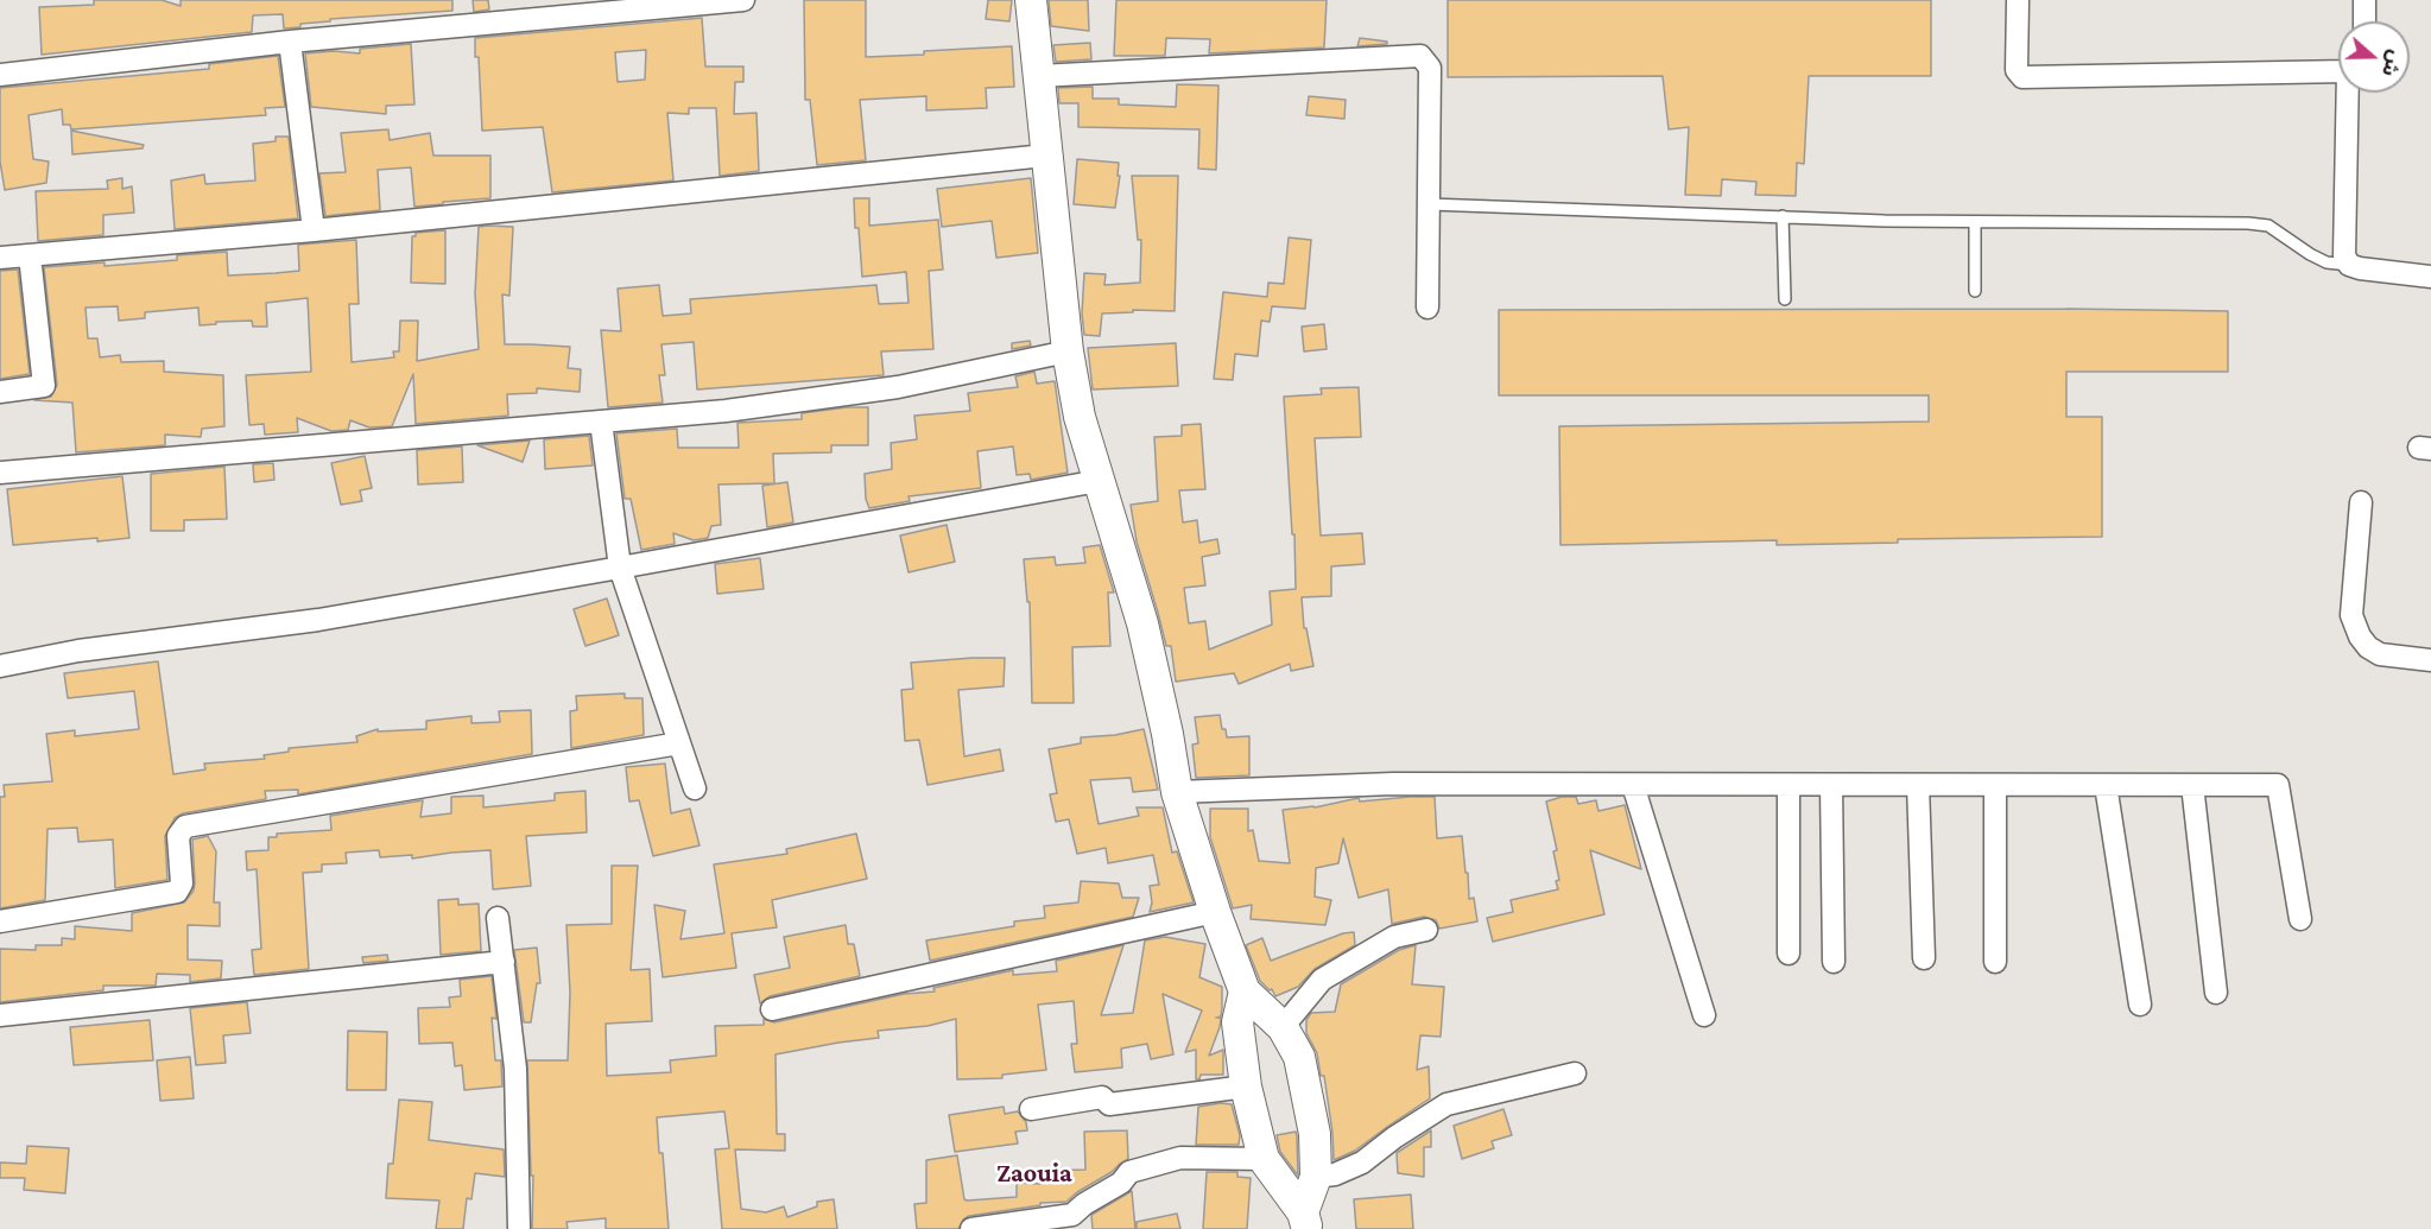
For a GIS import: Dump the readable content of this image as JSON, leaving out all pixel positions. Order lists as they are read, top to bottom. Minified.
{"districts":["Zaouia"],"north":"right"}
